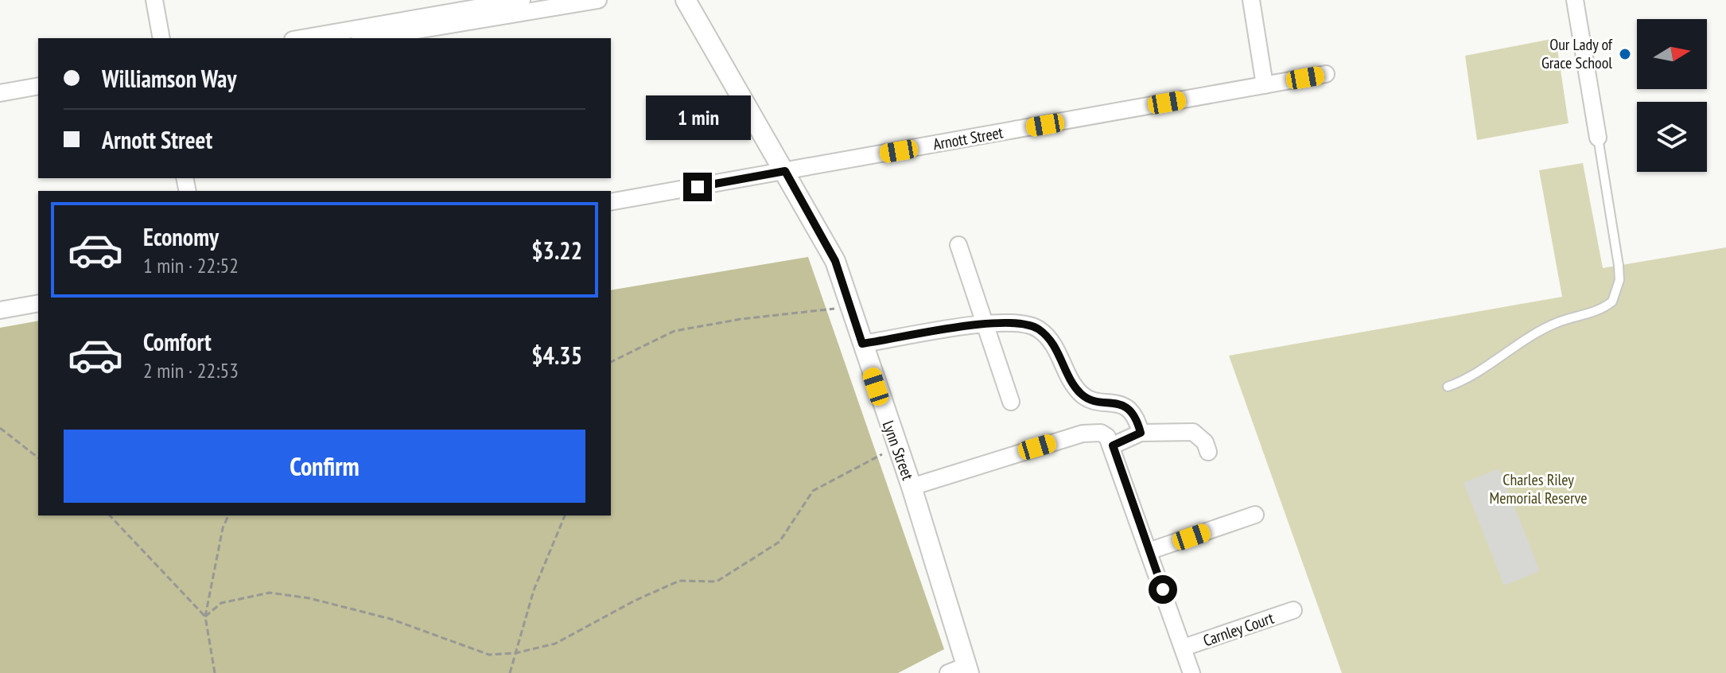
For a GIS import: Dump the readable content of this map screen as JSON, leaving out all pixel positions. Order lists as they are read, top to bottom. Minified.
{"streets":{"street":["Arnott Street","Lynn Street","Carnley Court"]},"crossings":[["Arnott Street","Lynn Street"]],"parks":["Charles Riley Memorial Reserve"],"places":["Our Lady of Grace School"],"north":"right","page":{"banner":["Williamson Way","Arnott Street"],"bubble":"1 min","list":[{"name":"Economy","note":"1 min · 22:52","value":"$3.22"},{"name":"Comfort","note":"2 min · 22:53","value":"$4.35"}],"buttons":"Confirm"}}
